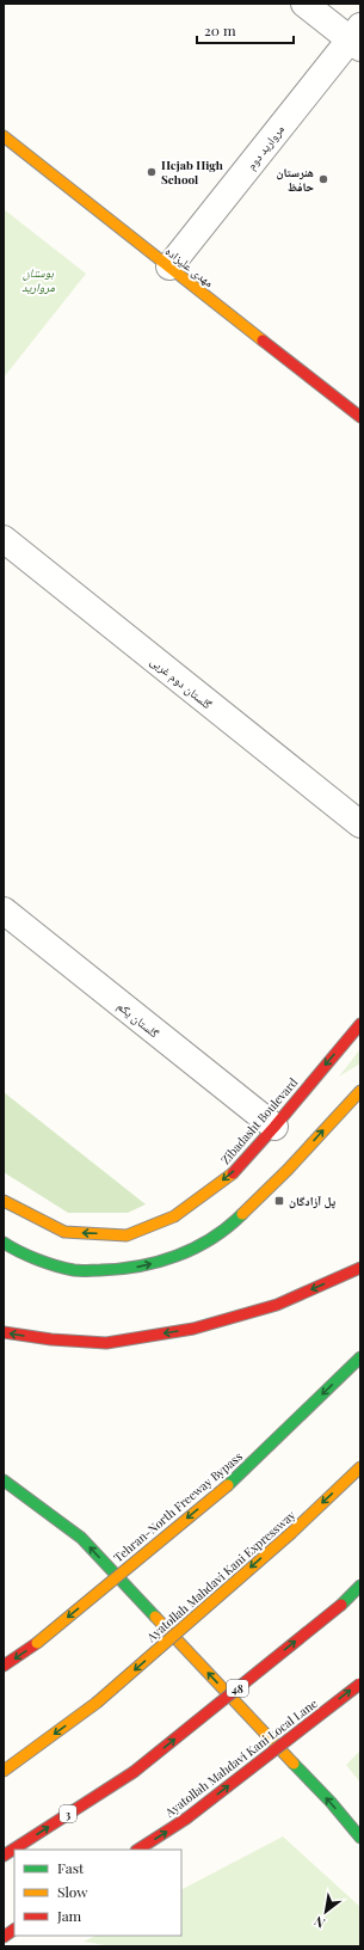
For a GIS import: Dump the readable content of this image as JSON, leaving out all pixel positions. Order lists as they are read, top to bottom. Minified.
{"streets":{"main road":["مهدی علیزاده","Zibadasht Boulevard","Tehran-North Freeway Bypass","Ayatollah Mahdavi Kani Expressway","48","Ayatollah Mahdavi Kani Local Lane","3"],"street":["مروارید دوم","گلستان دوم غربی","گلستان یکم"]},"crossings":[["مروارید دوم","مهدی علیزاده"],["گلستان یکم","Zibadasht Boulevard"],["48","3"]],"one_way":["Tehran-North Freeway Bypass"],"parks":["بوستان مروارید"],"places":{"other":["Hejab High School","هنرستان حافظ"],"transit":["پل آزادگان"]},"legend":["Fast","Slow","Jam"],"scale_bar":"20 m","north":"bottom left"}
